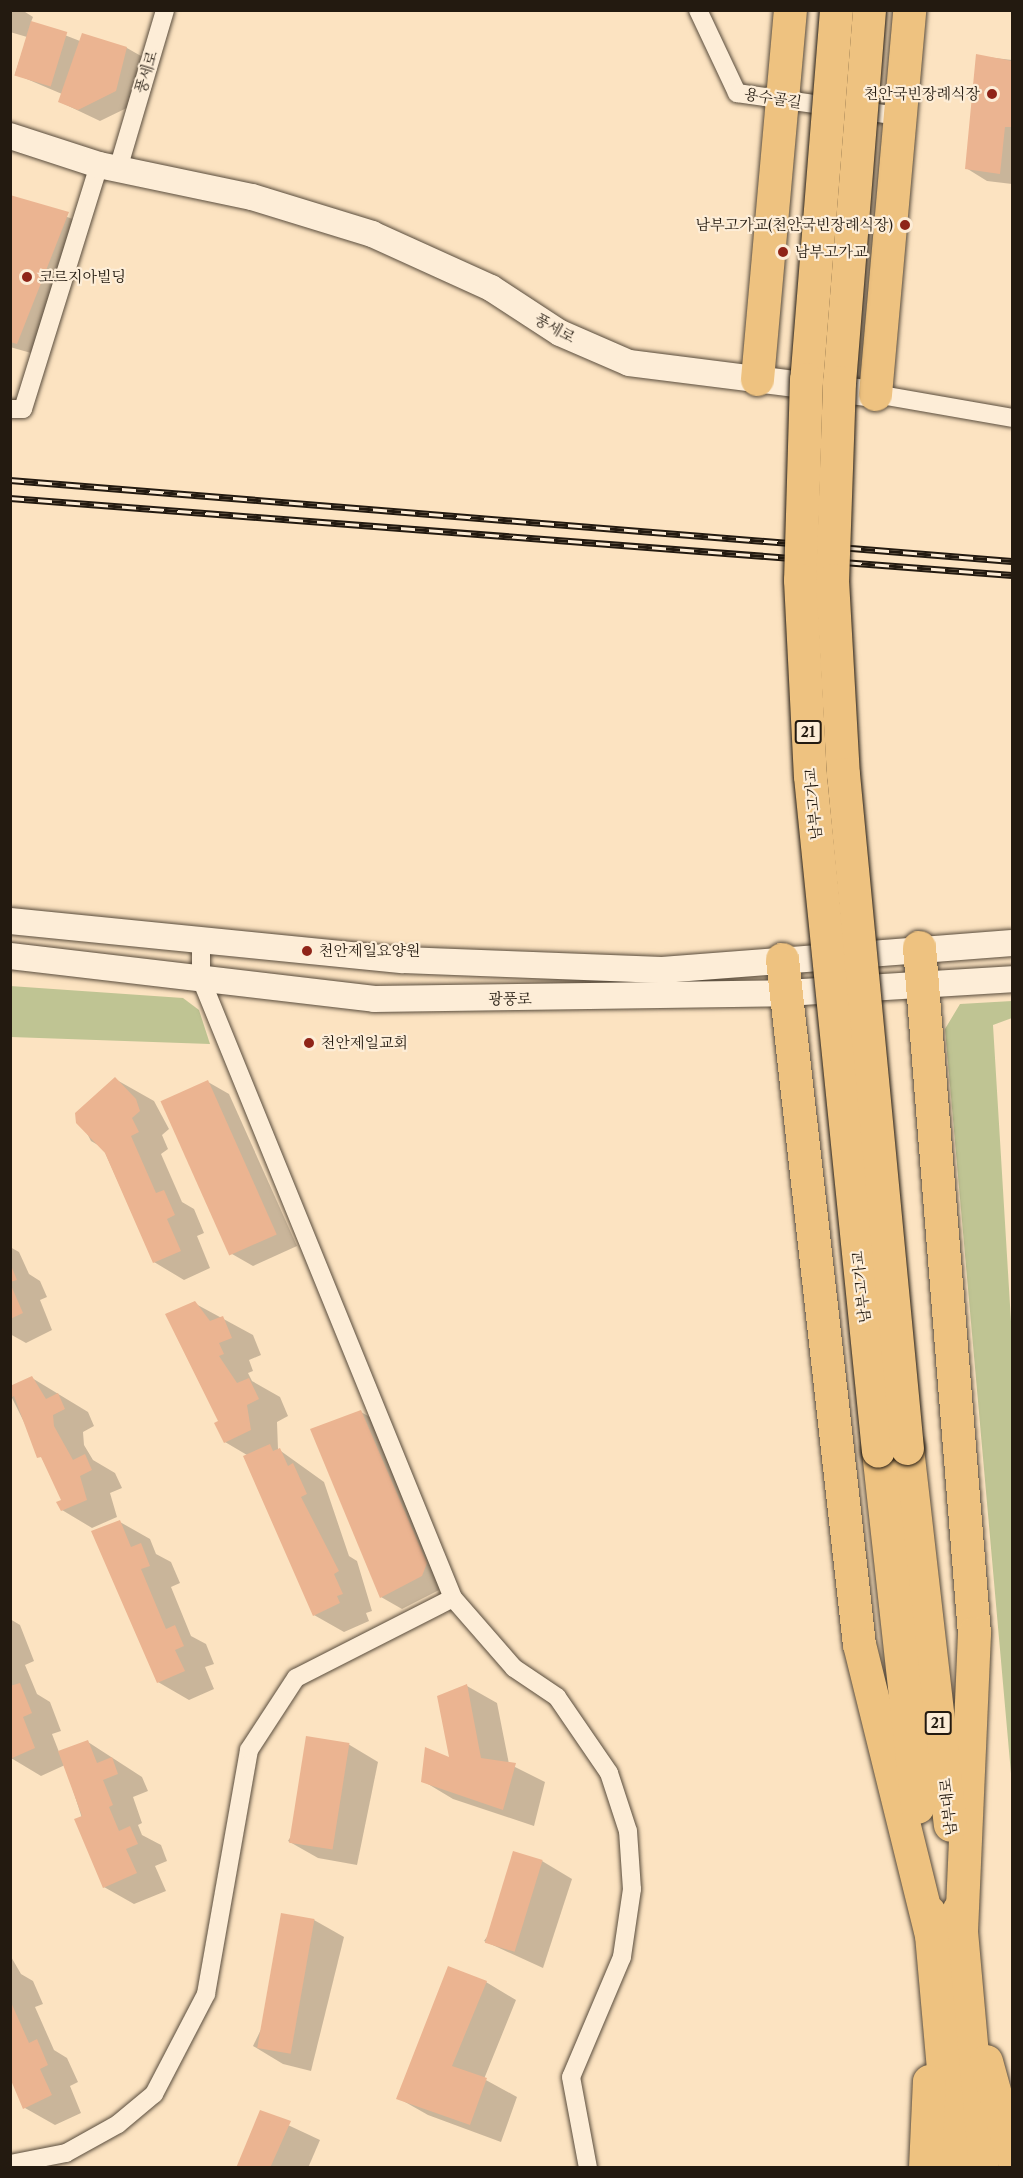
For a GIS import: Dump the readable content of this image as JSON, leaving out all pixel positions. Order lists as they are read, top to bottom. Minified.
{"streets":{"highway":["21","남부고가교","남부대로"],"main road":["풍세로","광풍로"],"street":["용수골길"]},"crossings":[["남부고가교","남부대로"]],"places":["천안국빈장례식장","남부고가교(천안국빈장례식장)","남부고가교","코르지아빌딩","천안제일요양원","천안제일교회"]}
